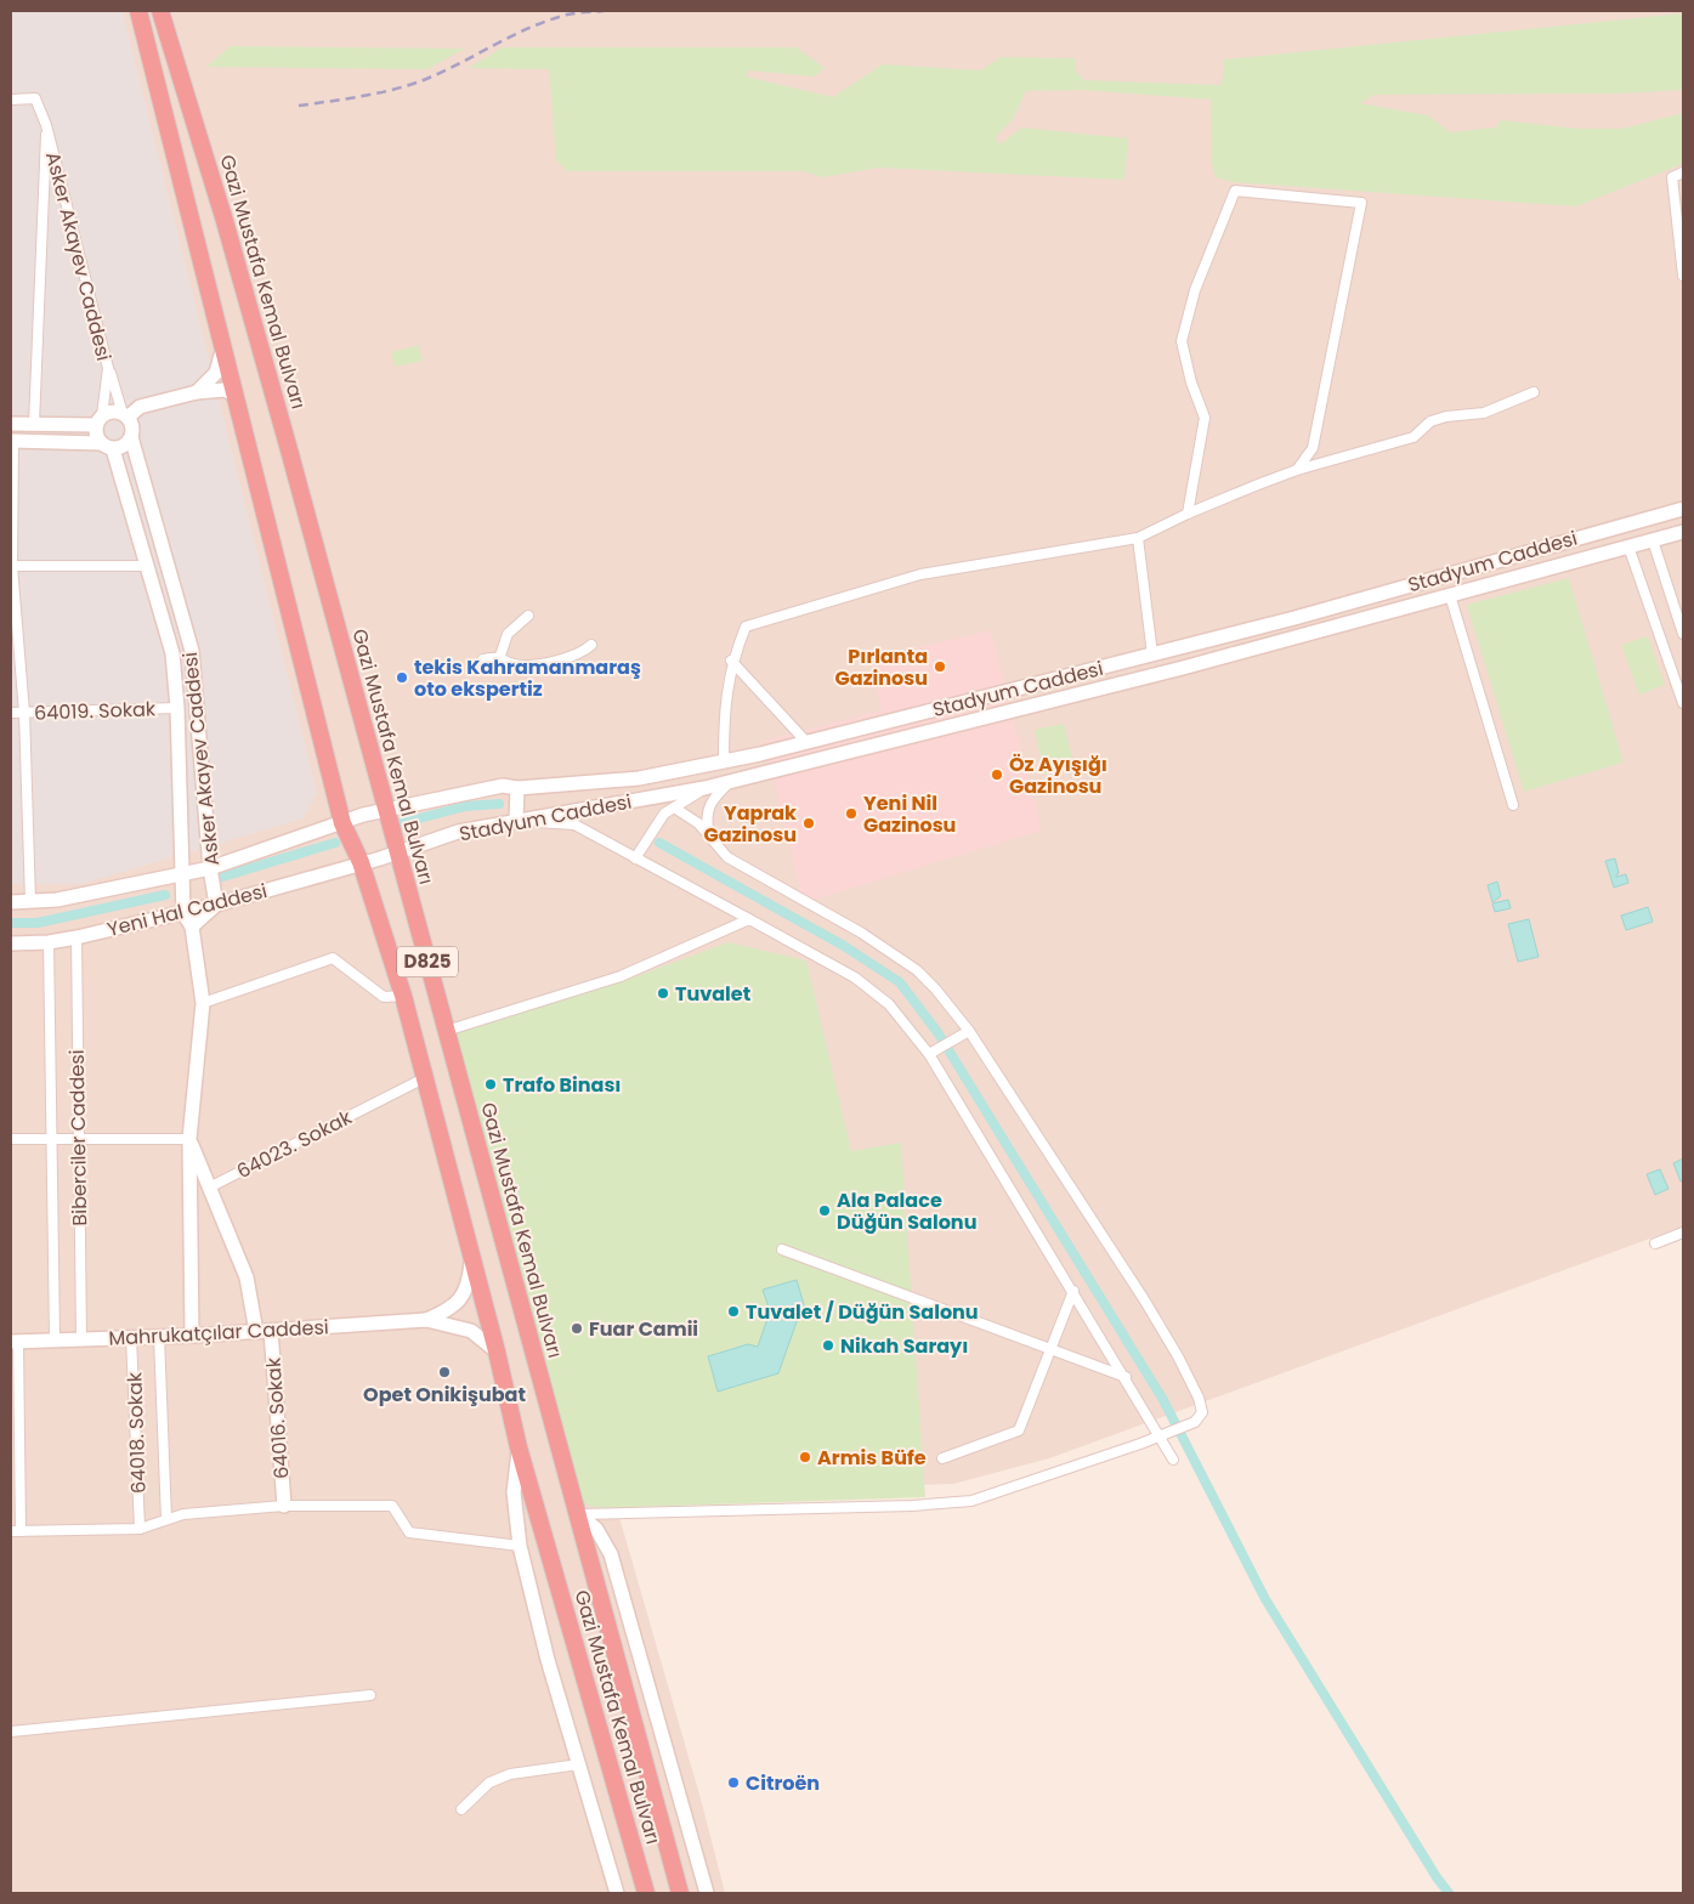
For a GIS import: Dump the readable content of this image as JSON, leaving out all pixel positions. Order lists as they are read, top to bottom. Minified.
{"streets":{"highway":["Gazi Mustafa Kemal Bulvarı","D825"],"street":["Asker Akayev Caddesi","Stadyum Caddesi","64019. Sokak","Yeni Hal Caddesi","Biberciler Caddesi","64023. Sokak","Mahrukatçılar Caddesi","64016. Sokak","64018. Sokak"]},"crossings":[["Asker Akayev Caddesi","64019. Sokak"],["Asker Akayev Caddesi","Yeni Hal Caddesi"],["Gazi Mustafa Kemal Bulvarı","Stadyum Caddesi"],["Gazi Mustafa Kemal Bulvarı","Yeni Hal Caddesi"],["Gazi Mustafa Kemal Bulvarı","64023. Sokak"],["Gazi Mustafa Kemal Bulvarı","Mahrukatçılar Caddesi"],["Stadyum Caddesi","Yeni Hal Caddesi"],["Yeni Hal Caddesi","Biberciler Caddesi"],["Biberciler Caddesi","Mahrukatçılar Caddesi"],["64023. Sokak","64016. Sokak"],["Mahrukatçılar Caddesi","64016. Sokak"],["Mahrukatçılar Caddesi","64018. Sokak"]],"places":["Pırlanta Gazinosu","tekis Kahramanmaraş oto ekspertiz","Öz Ayışığı Gazinosu","Yeni Nil Gazinosu","Yaprak Gazinosu","Tuvalet","Trafo Binası","Ala Palace Düğün Salonu","Tuvalet / Düğün Salonu","Fuar Camii","Nikah Sarayı","Opet Onikişubat","Armis Büfe","Citroën"]}
